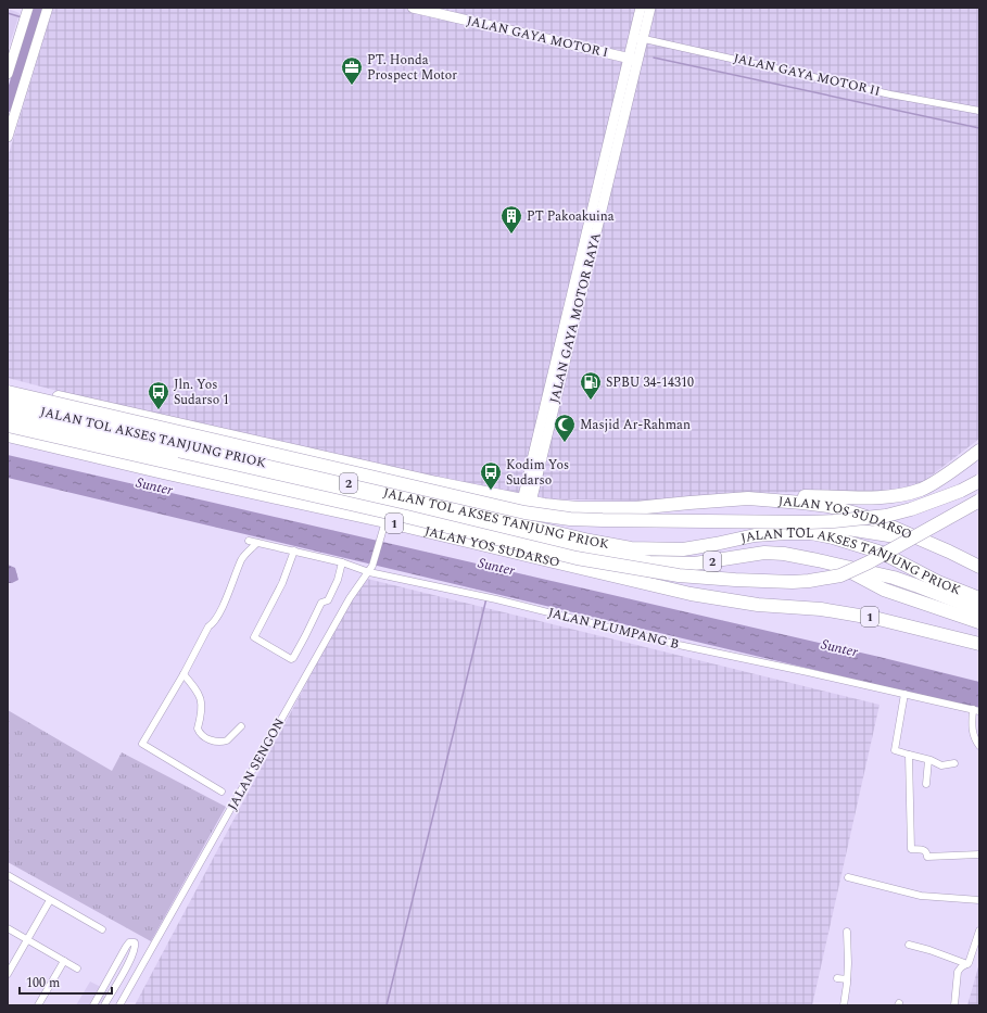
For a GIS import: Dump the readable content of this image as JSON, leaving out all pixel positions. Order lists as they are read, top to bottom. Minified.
{"streets":{"highway":["JALAN TOL AKSES TANJUNG PRIOK","2","JALAN YOS SUDARSO","1"],"street":["JALAN GAYA MOTOR I","JALAN GAYA MOTOR II","JALAN GAYA MOTOR RAYA","JALAN PLUMPANG B","JALAN SENGON"]},"crossings":[["JALAN GAYA MOTOR I","JALAN GAYA MOTOR RAYA"],["JALAN GAYA MOTOR II","JALAN GAYA MOTOR RAYA"],["JALAN GAYA MOTOR RAYA","JALAN YOS SUDARSO"],["JALAN YOS SUDARSO","JALAN SENGON"],["JALAN PLUMPANG B","JALAN SENGON"]],"water":["Sunter"],"places":{"office":["PT. Honda Prospect Motor"],"building":["PT Pakoakuina"],"fuel station":["SPBU 34-14310"],"bus stop":["Jln. Yos Sudarso 1","Kodim Yos Sudarso"],"mosque":["Masjid Ar-Rahman"]},"scale_bar":"100 m"}
